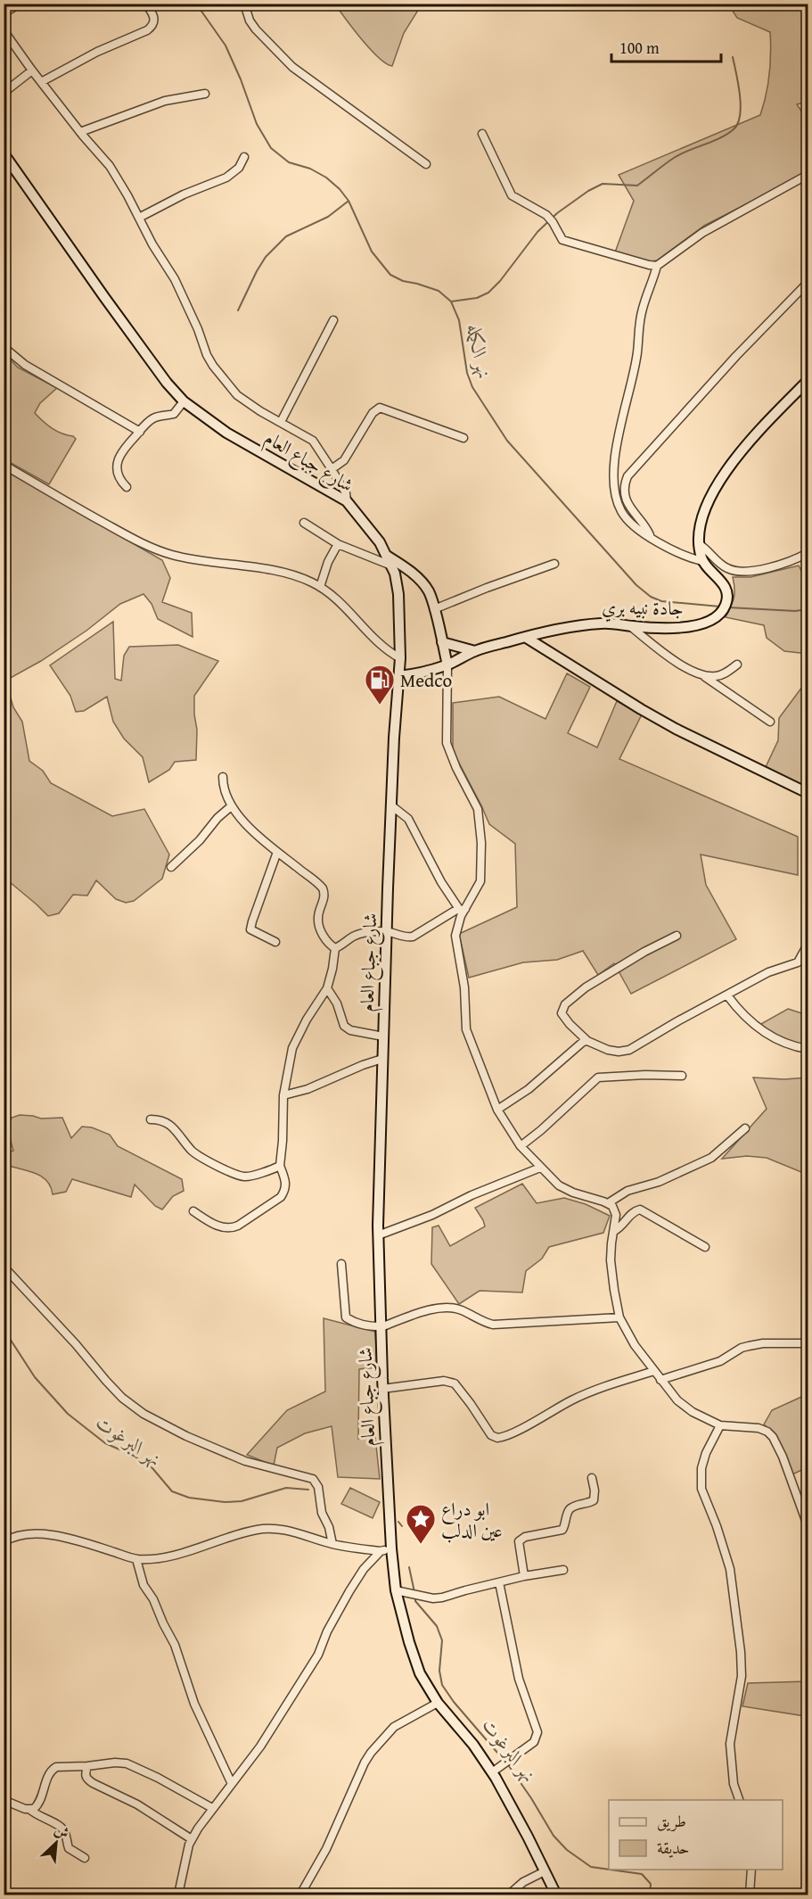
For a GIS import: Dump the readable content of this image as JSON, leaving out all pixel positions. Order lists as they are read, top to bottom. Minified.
{"streets":{"main road":["شارع جباع العام","جادة نبيه بري"]},"crossings":[["شارع جباع العام","جادة نبيه بري"]],"water":["نهر الكمله","نهر البرغوت"],"places":{"fuel station":["Medco"],"place":["ابو دراع عين الدلب"]},"legend":["طريق","حديقة"],"scale_bar":"100 m","north":"top right"}
